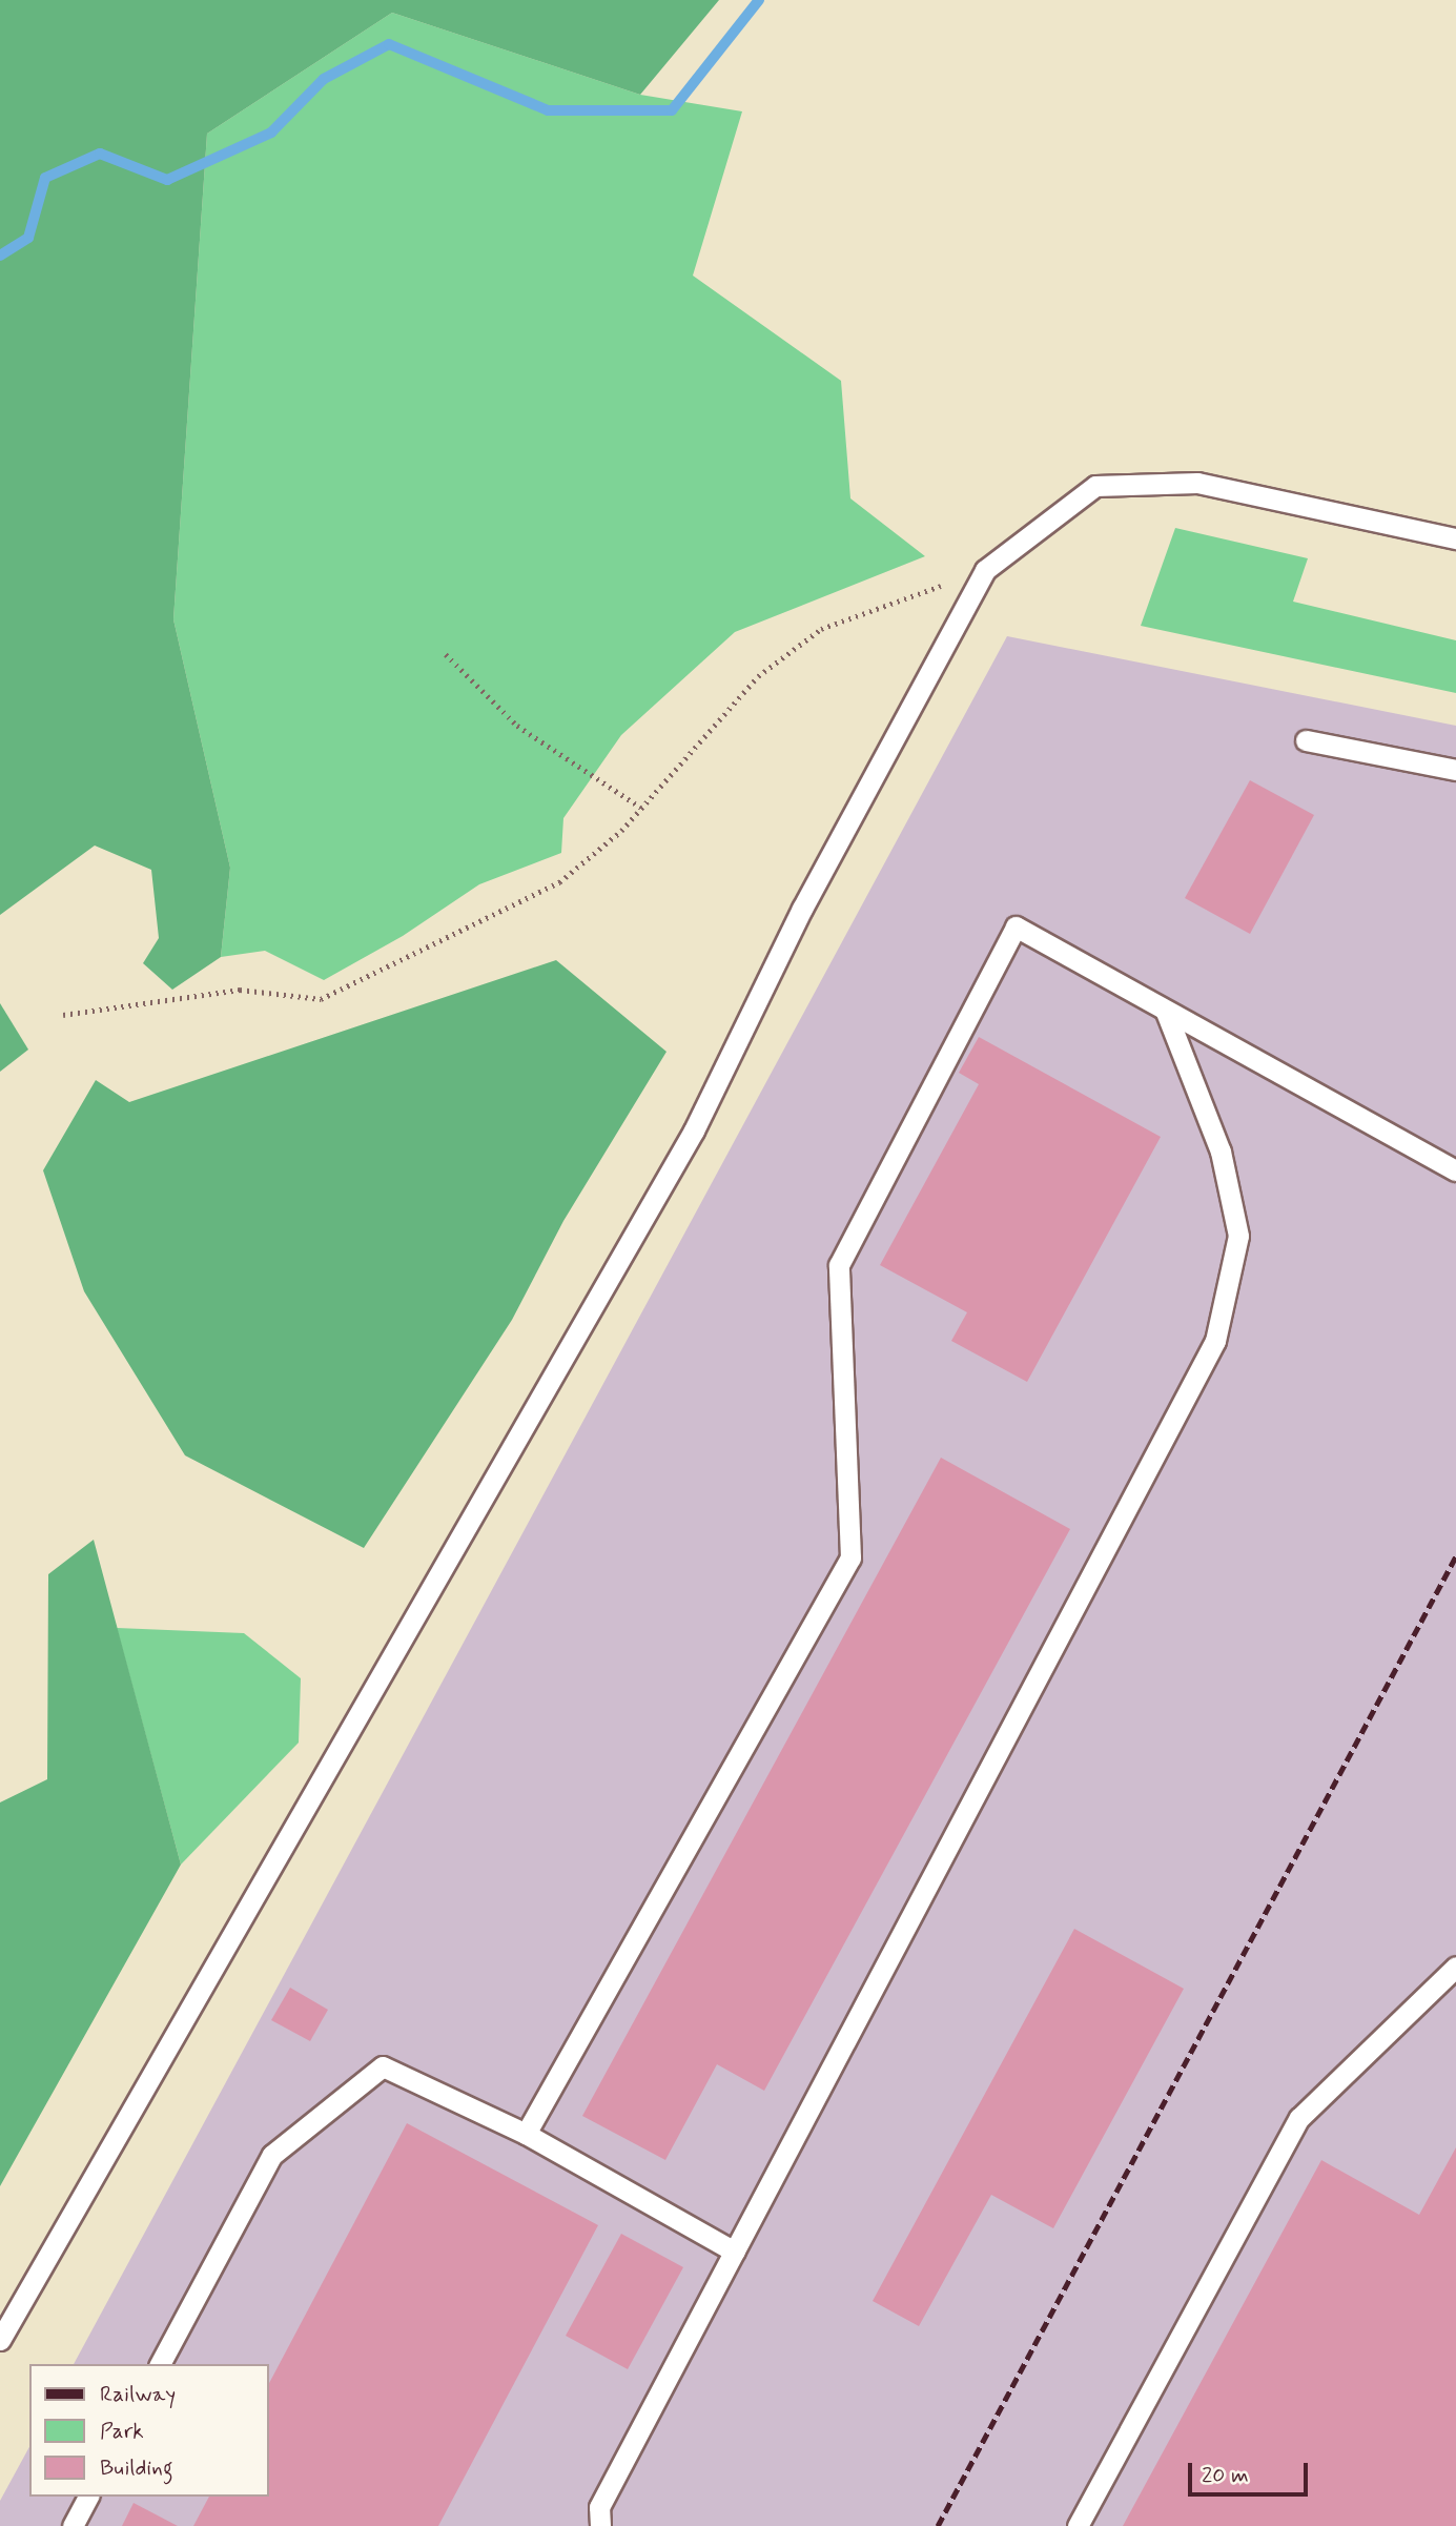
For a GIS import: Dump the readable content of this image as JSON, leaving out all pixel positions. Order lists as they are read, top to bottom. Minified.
{"legend":["Railway","Park","Building"],"scale_bar":"20 m"}
